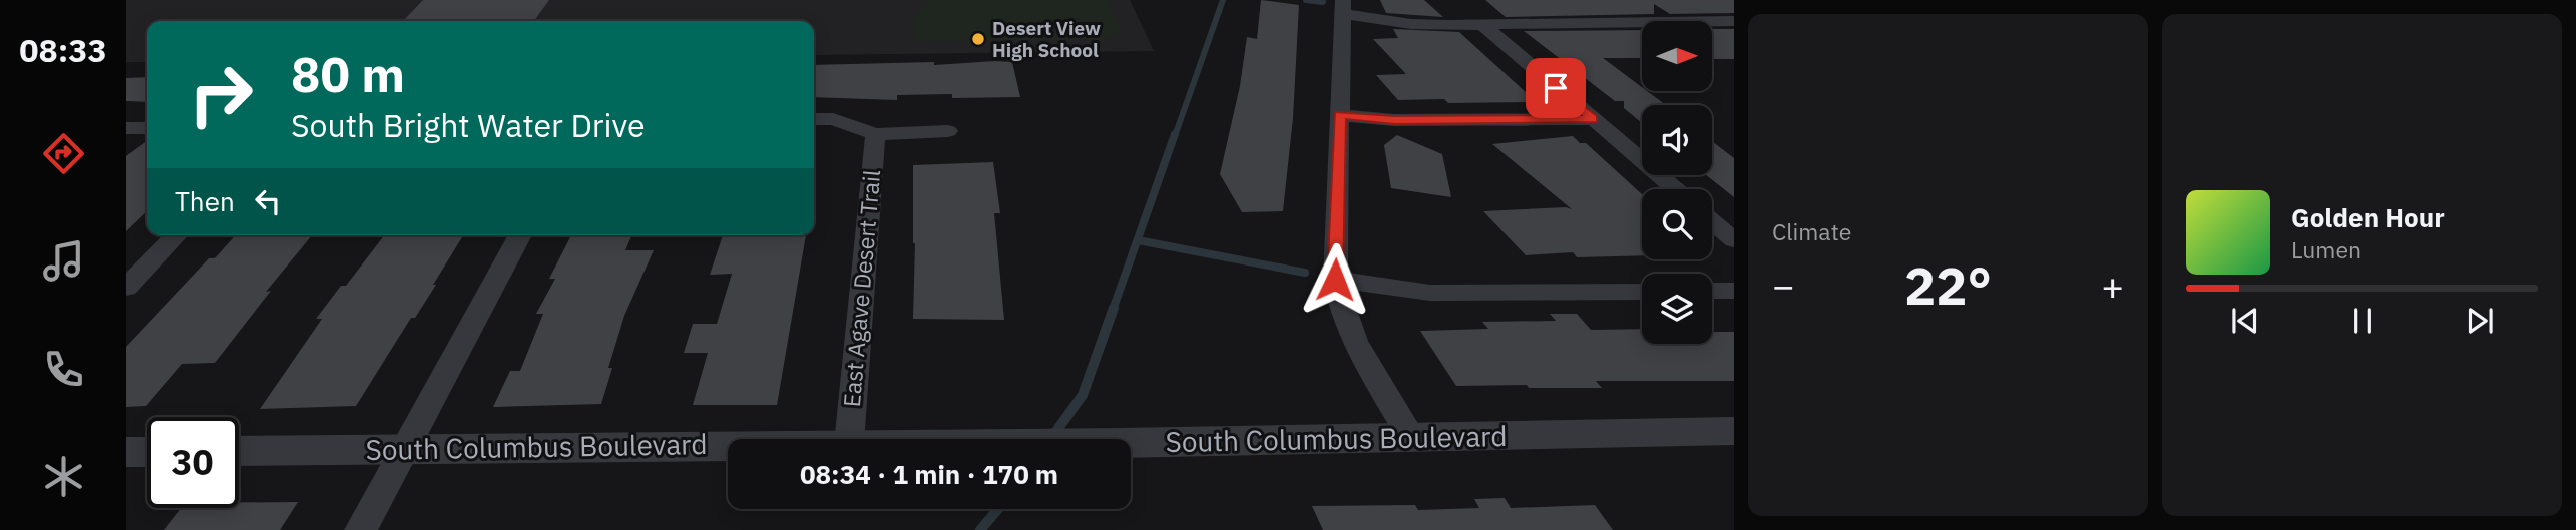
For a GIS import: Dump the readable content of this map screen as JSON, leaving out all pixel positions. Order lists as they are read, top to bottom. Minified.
{"streets":{"street":["East Agave Desert Trail","South Columbus Boulevard"]},"places":["Desert View High School"],"north":"right","page":{"tabs":"08:33","tile":"Climate","turn":["80 m","South Bright Water Drive"],"then":"Then","song":["Golden Hour","Lumen"],"heat":["−","22°","+"],"limit":"30","trip":"08:34 · 1 min · 170 m"}}
